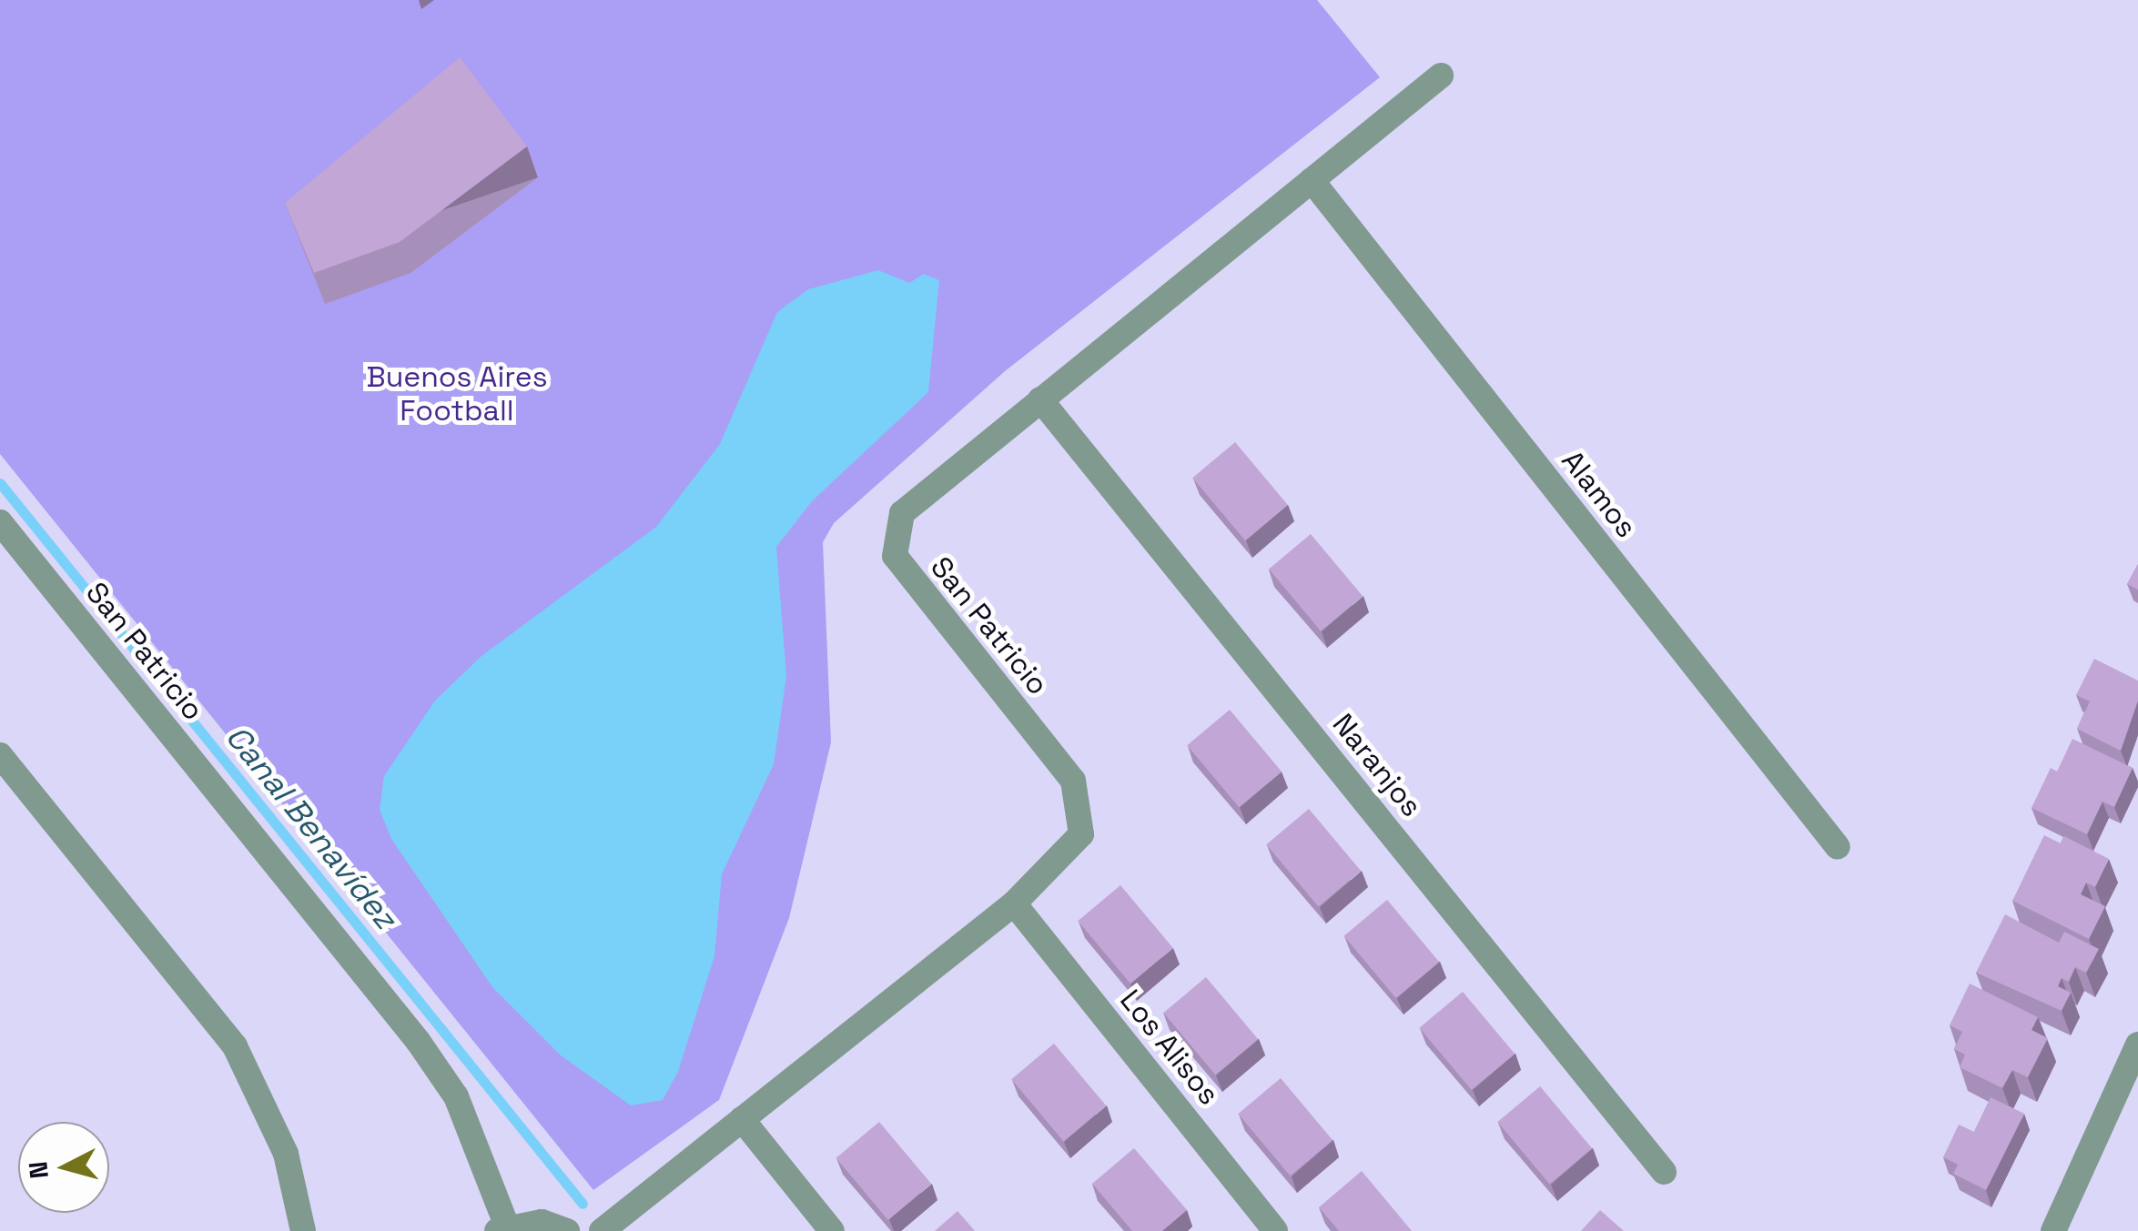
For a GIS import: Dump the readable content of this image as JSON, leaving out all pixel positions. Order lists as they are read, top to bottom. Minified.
{"streets":{"street":["Alamos","San Patricio","Naranjos","Los Alisos"]},"crossings":[["Alamos","San Patricio"],["San Patricio","Naranjos"],["San Patricio","Los Alisos"]],"water":["Canal Benavídez"],"parks":["Buenos Aires Football"],"north":"left"}
